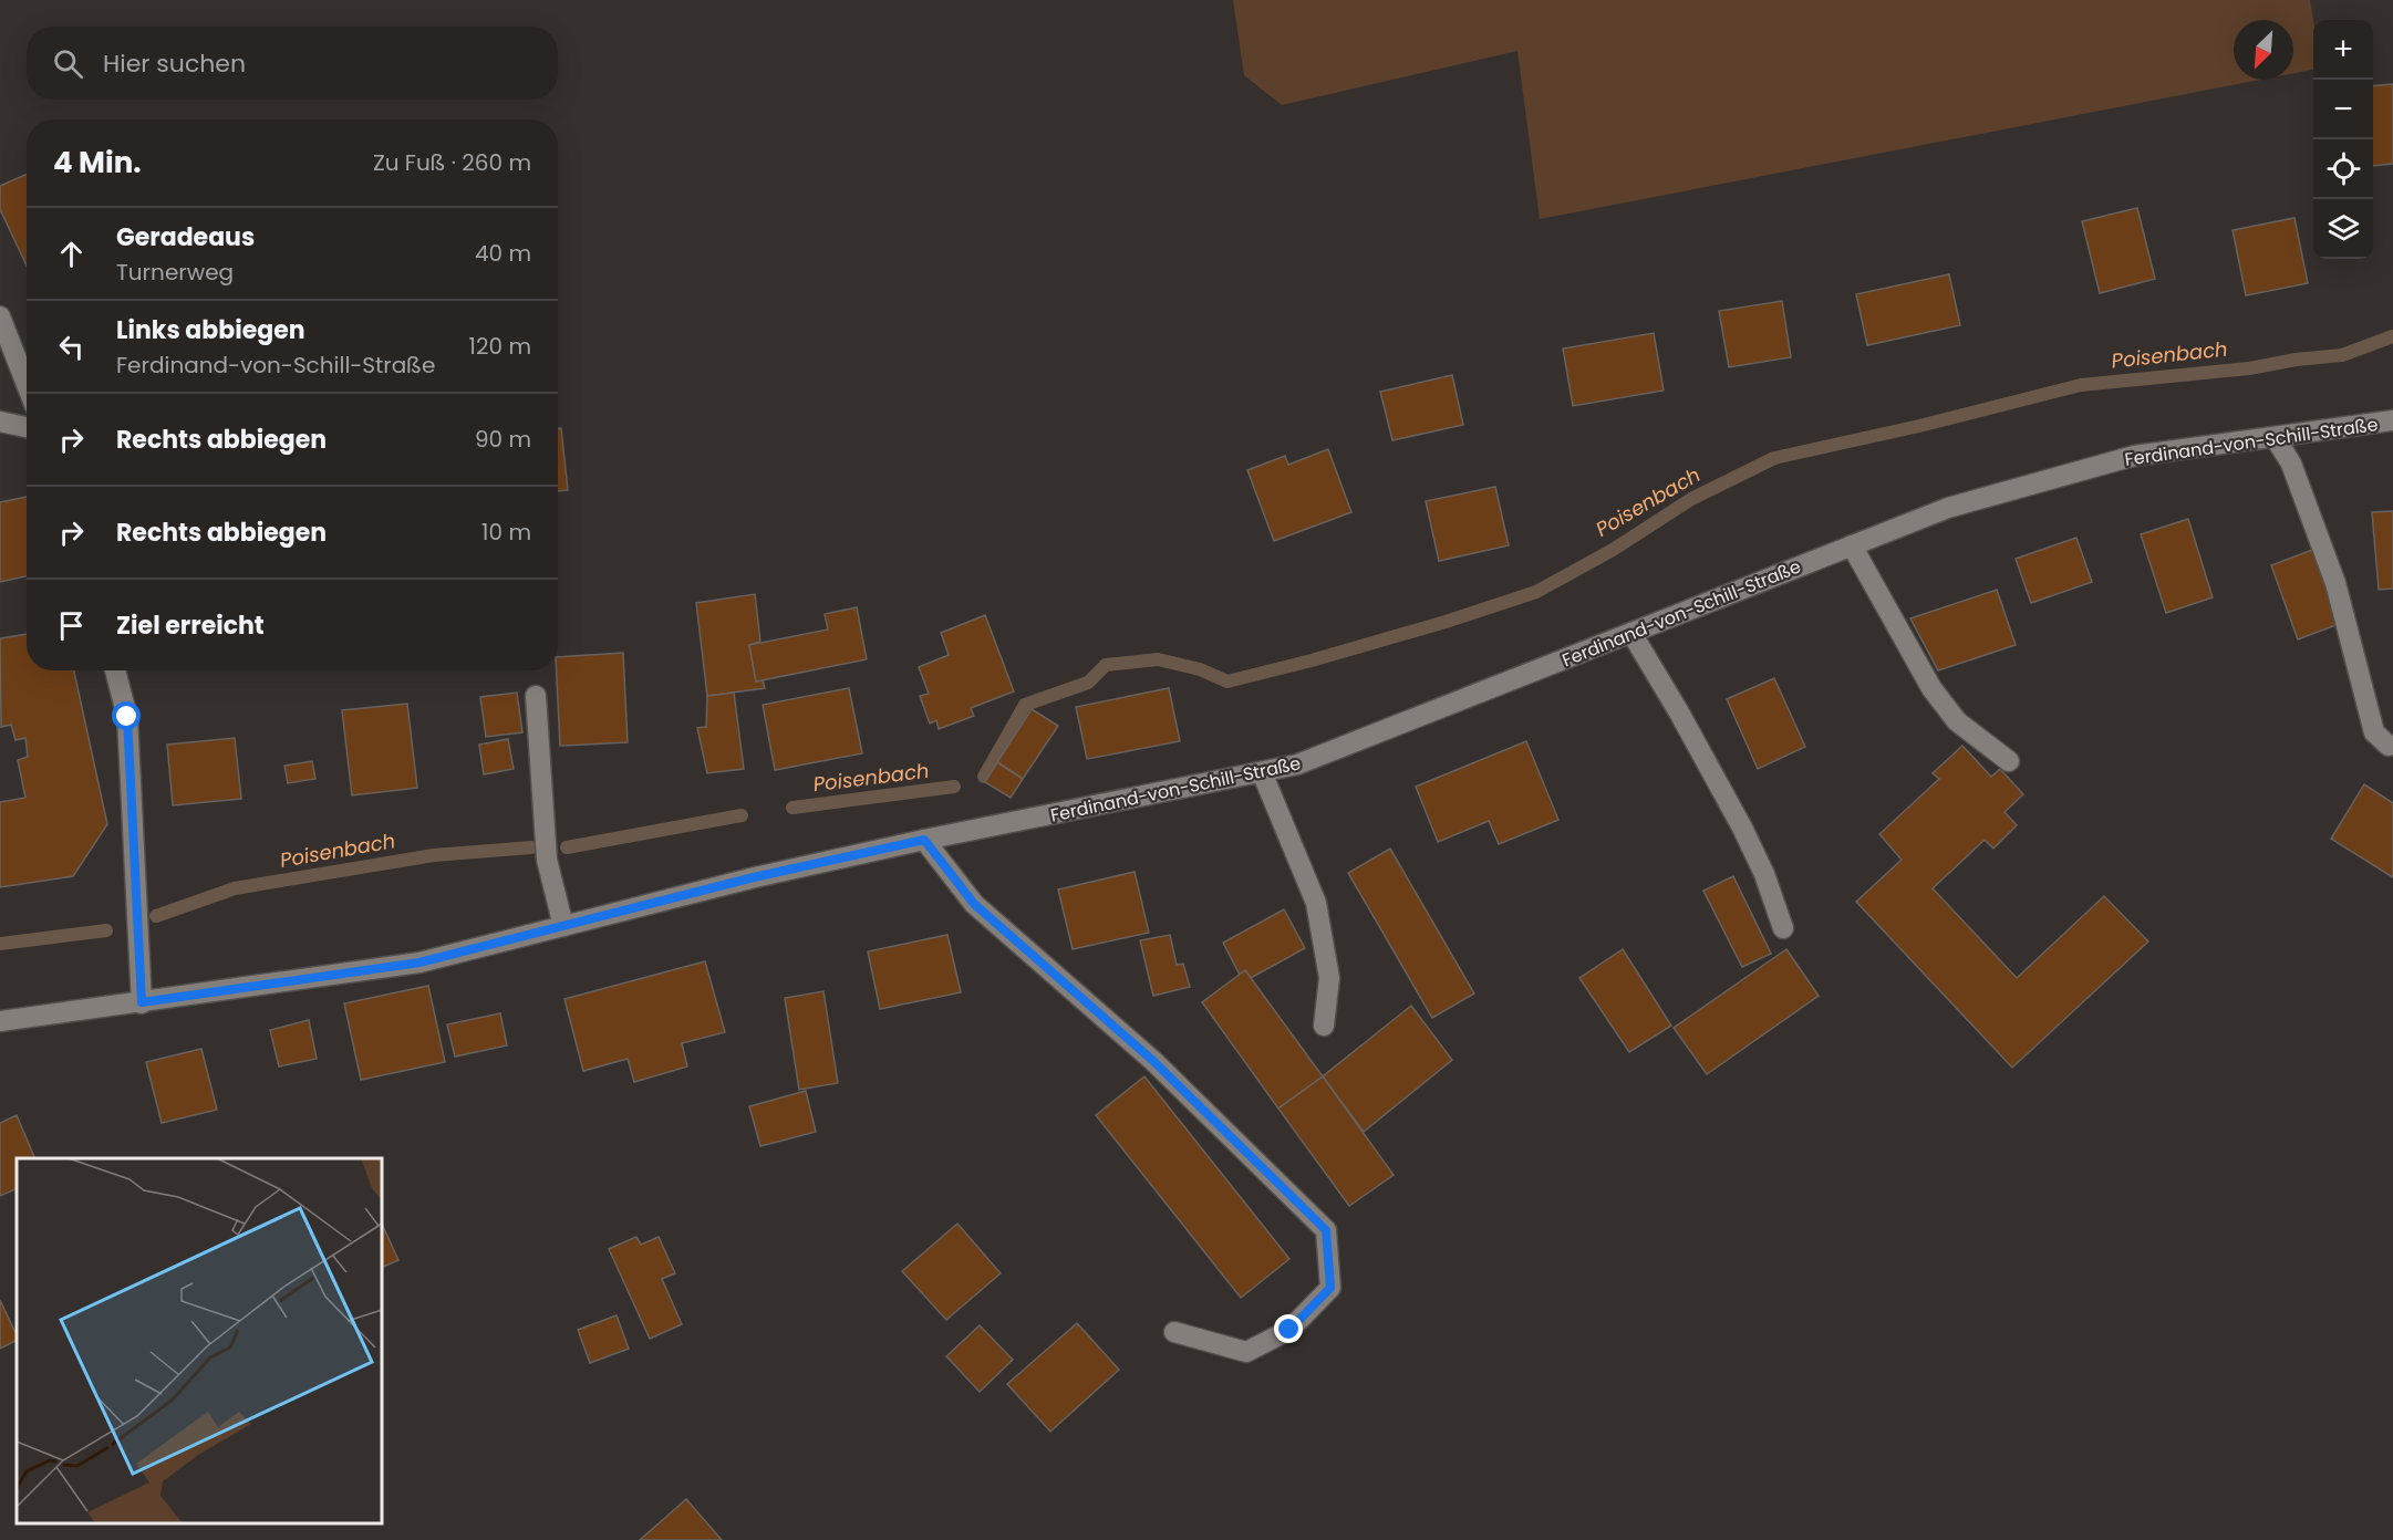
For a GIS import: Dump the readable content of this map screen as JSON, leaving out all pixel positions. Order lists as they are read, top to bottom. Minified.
{"streets":{"street":["Ferdinand-von-Schill-Straße"]},"water":["Poisenbach"],"north":"bottom left","page":{"map_buttons":["+","−"],"search":"Hier suchen","heading":["4 Min.","Zu Fuß · 260 m"],"list":[["Geradeaus","Turnerweg","40 m"],["Links abbiegen","Ferdinand-von-Schill-Straße","120 m"],["Rechts abbiegen","90 m"],["Rechts abbiegen","10 m"],"Ziel erreicht"]}}
